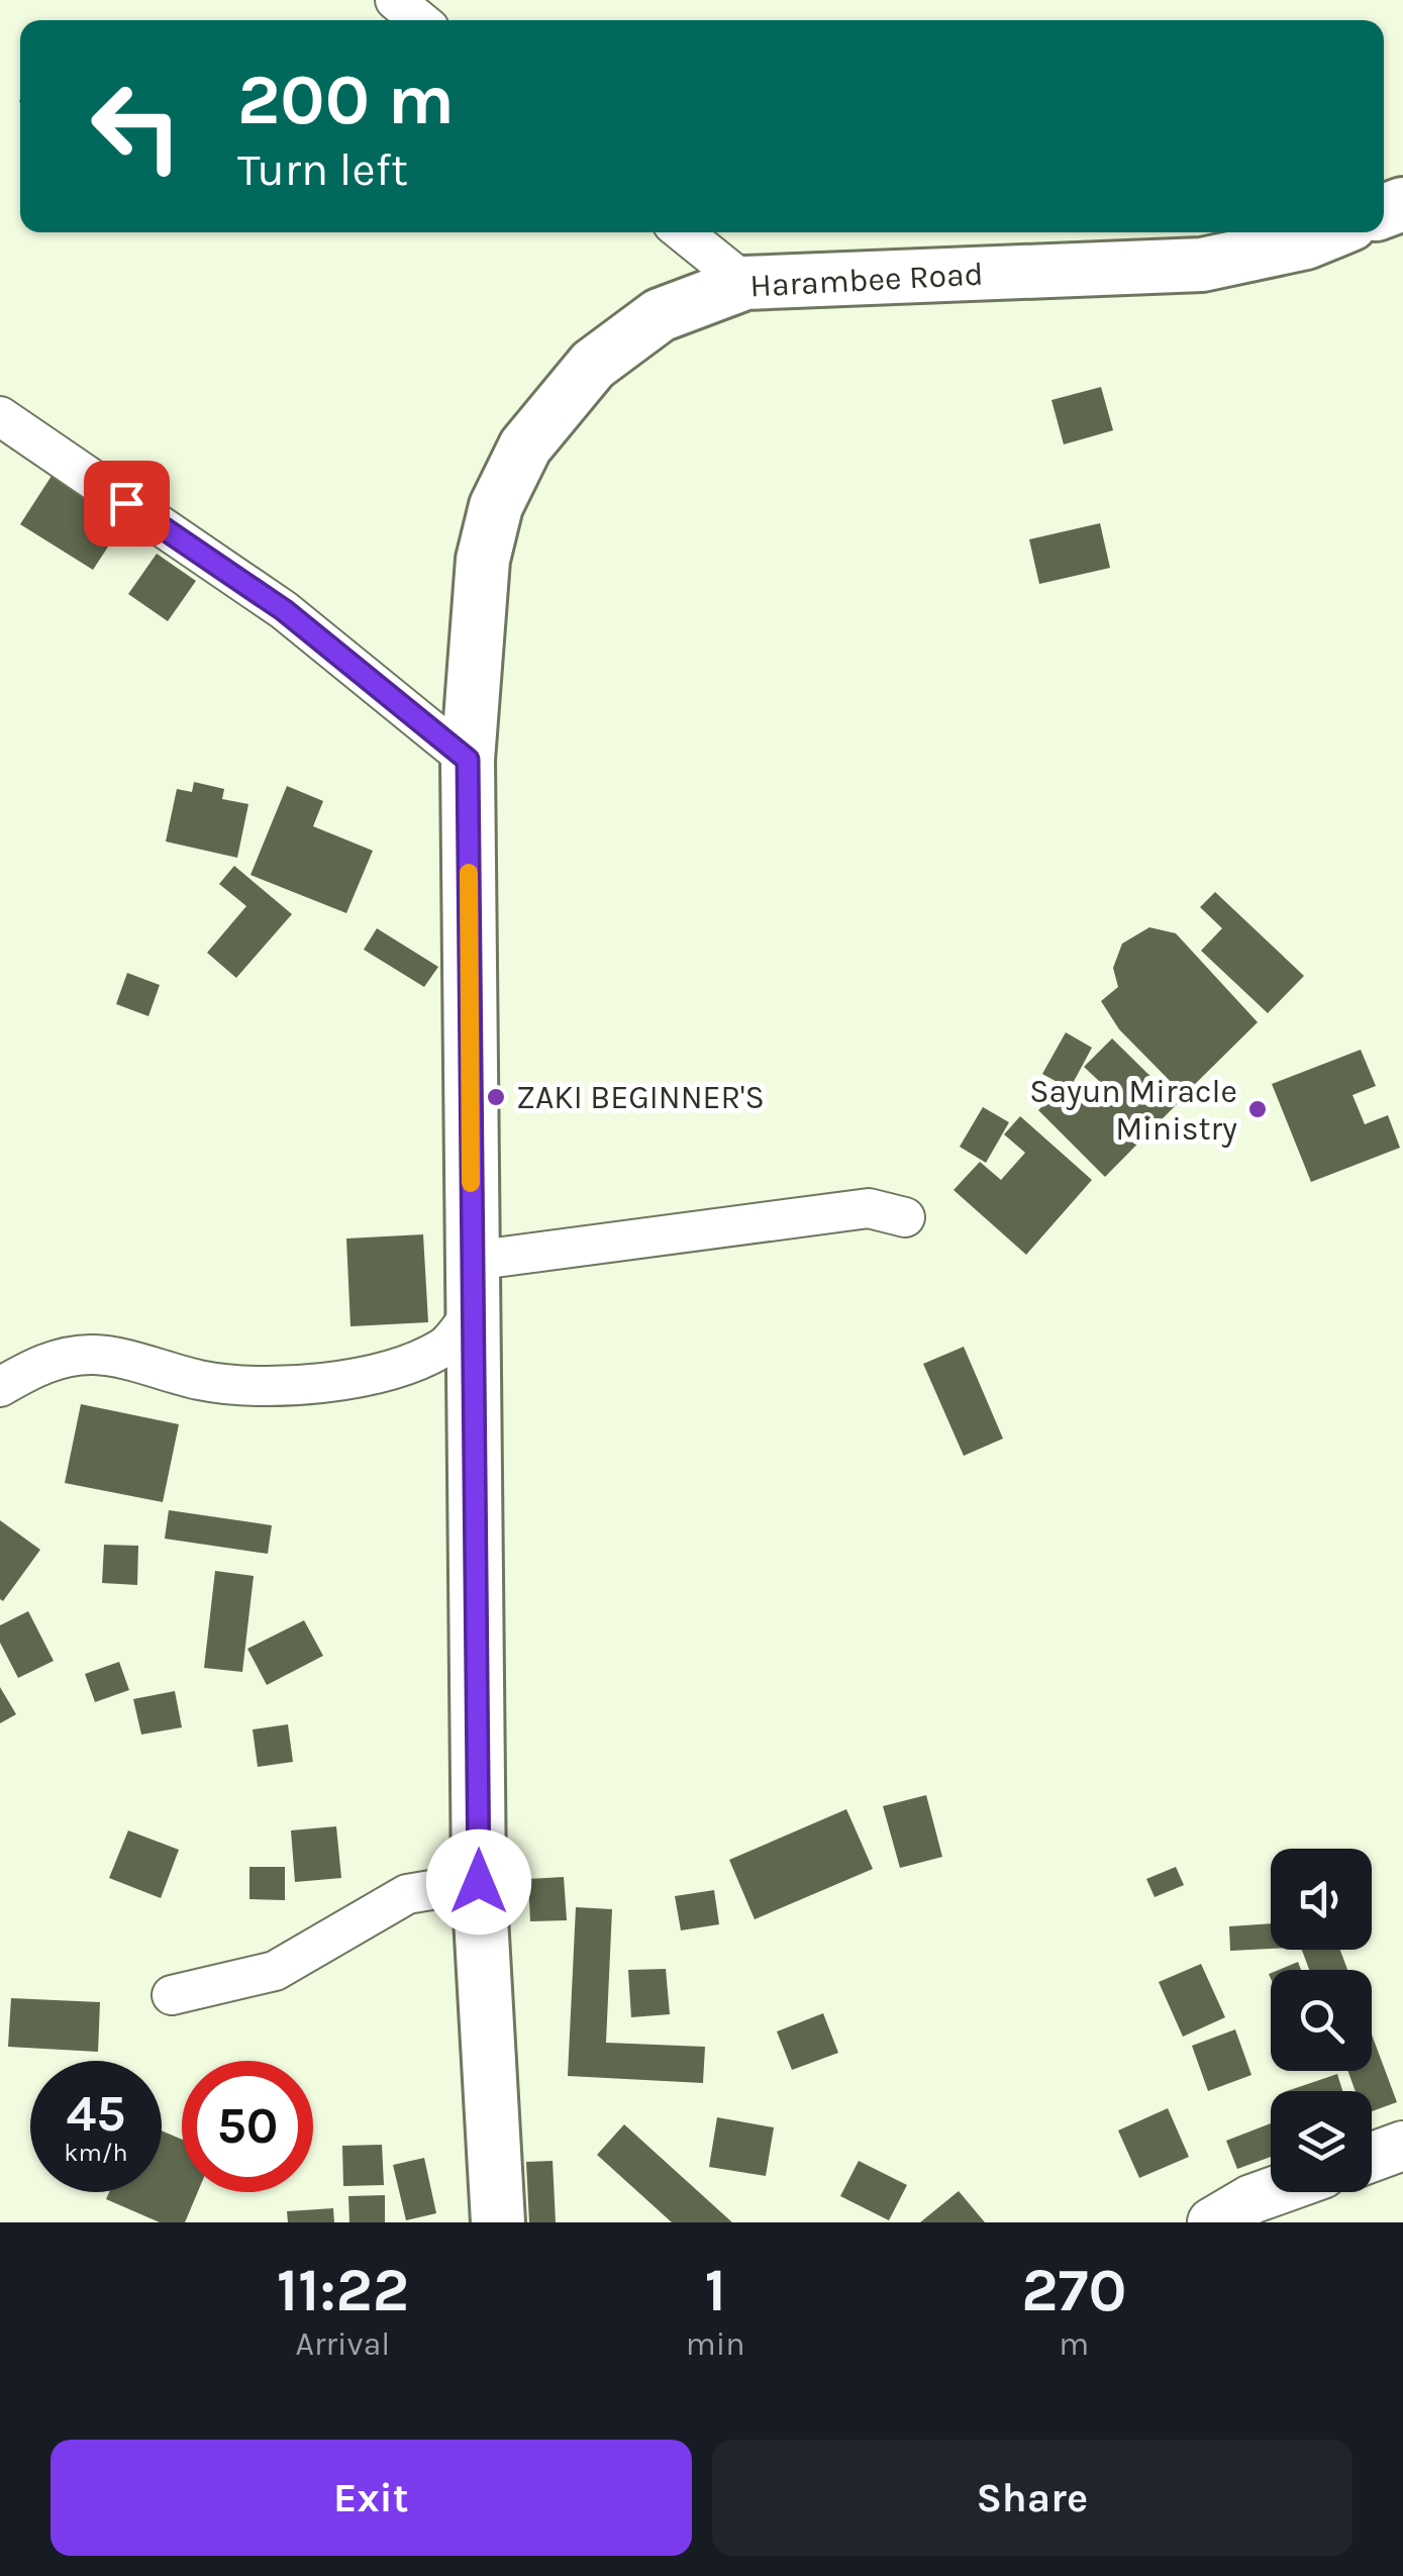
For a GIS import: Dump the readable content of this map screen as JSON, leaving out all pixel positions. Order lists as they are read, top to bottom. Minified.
{"streets":{"main road":["Harambee Road"]},"places":["ZAKI BEGINNER'S","Sayun Miracle Ministry"],"page":{"turn":["200 m","Turn left"],"speed":"45 km/h","limit":"50","eta":["11:22","Arrival","1","min","270","m"],"buttons":["Exit","Share"]}}
